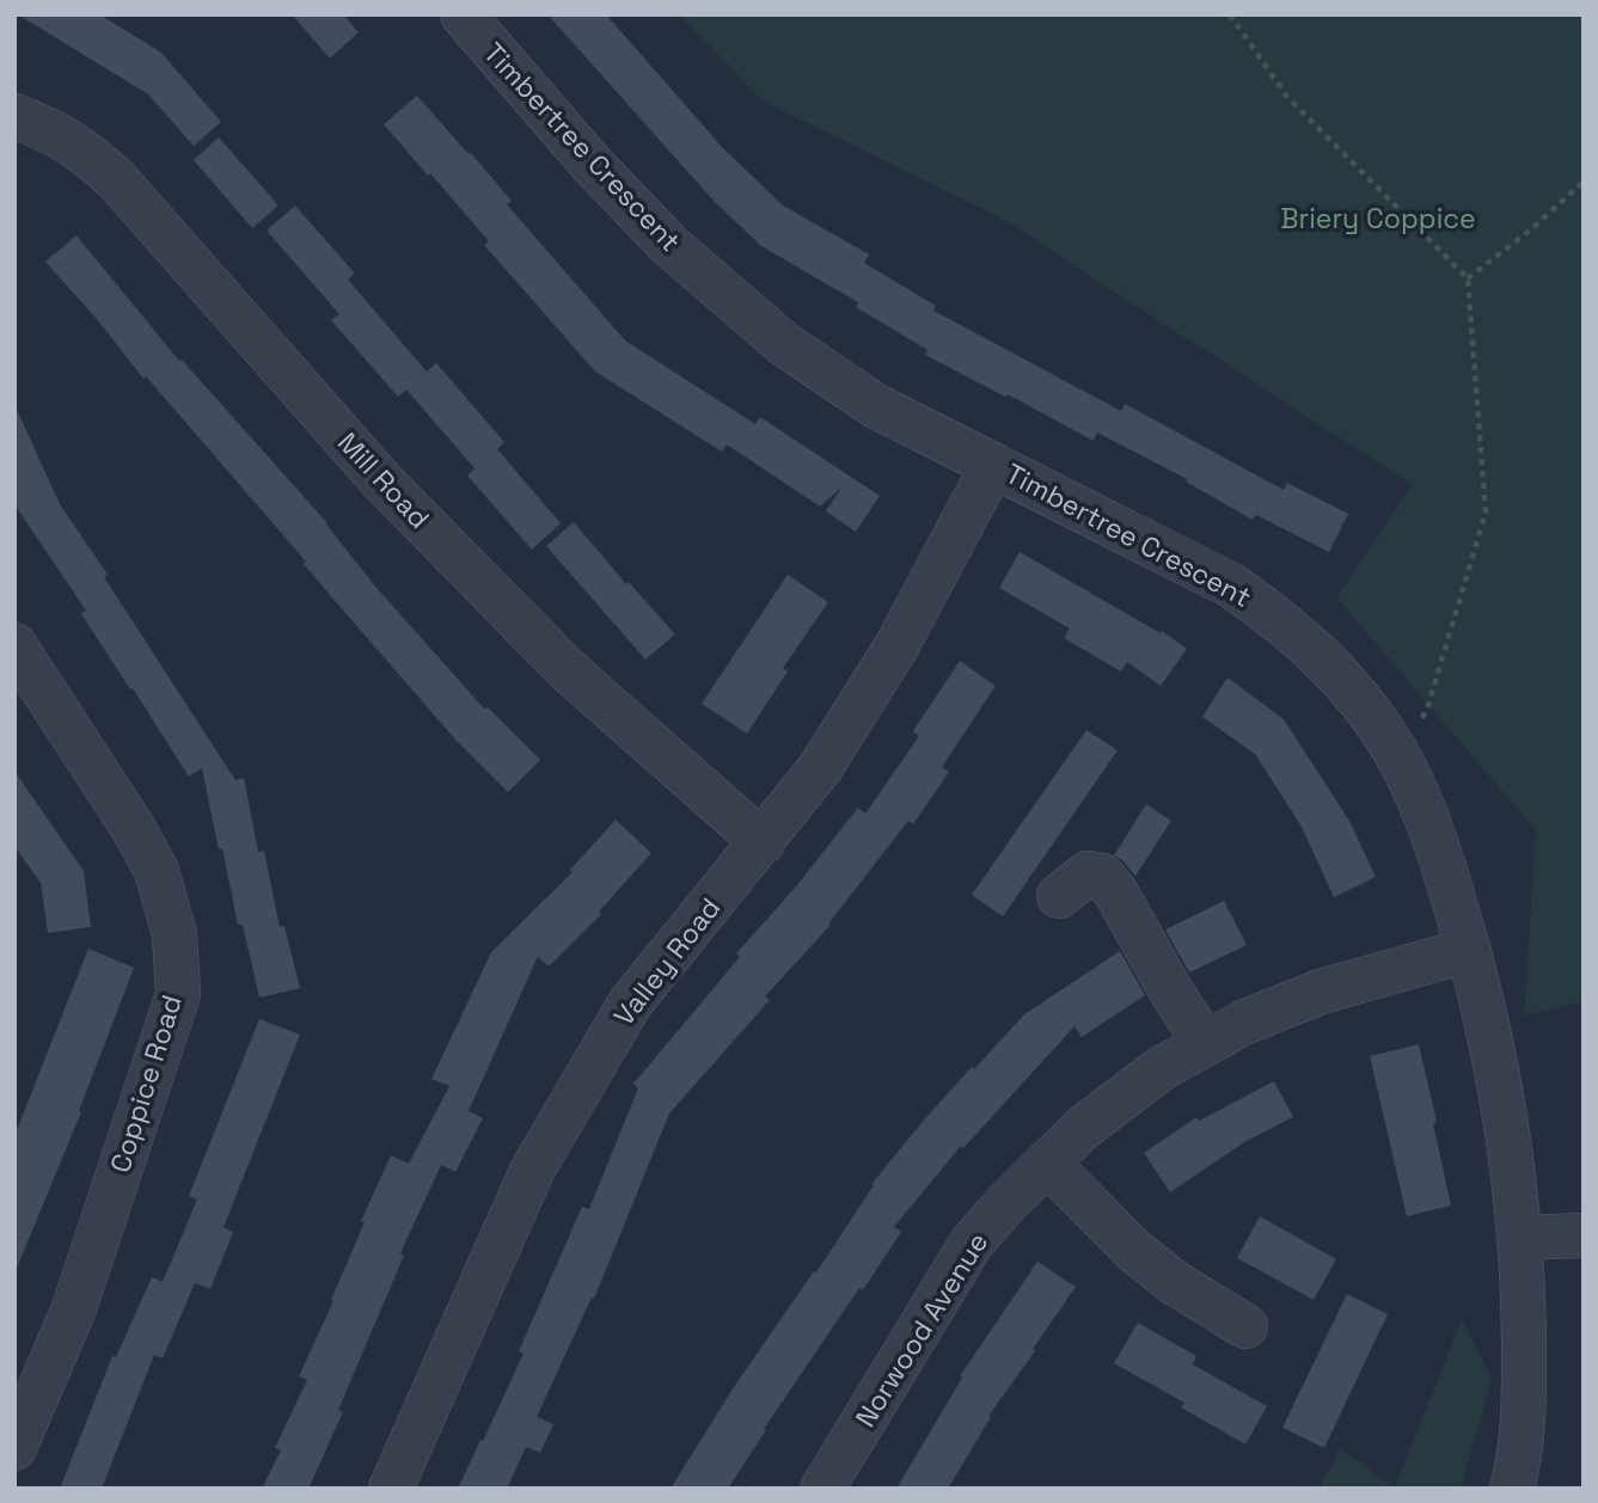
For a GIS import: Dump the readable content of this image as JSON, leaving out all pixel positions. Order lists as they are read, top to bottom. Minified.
{"streets":{"street":["Timbertree Crescent","Mill Road","Valley Road","Coppice Road","Norwood Avenue"]},"crossings":[["Timbertree Crescent","Valley Road"],["Timbertree Crescent","Norwood Avenue"],["Mill Road","Valley Road"]],"parks":["Briery Coppice"]}
